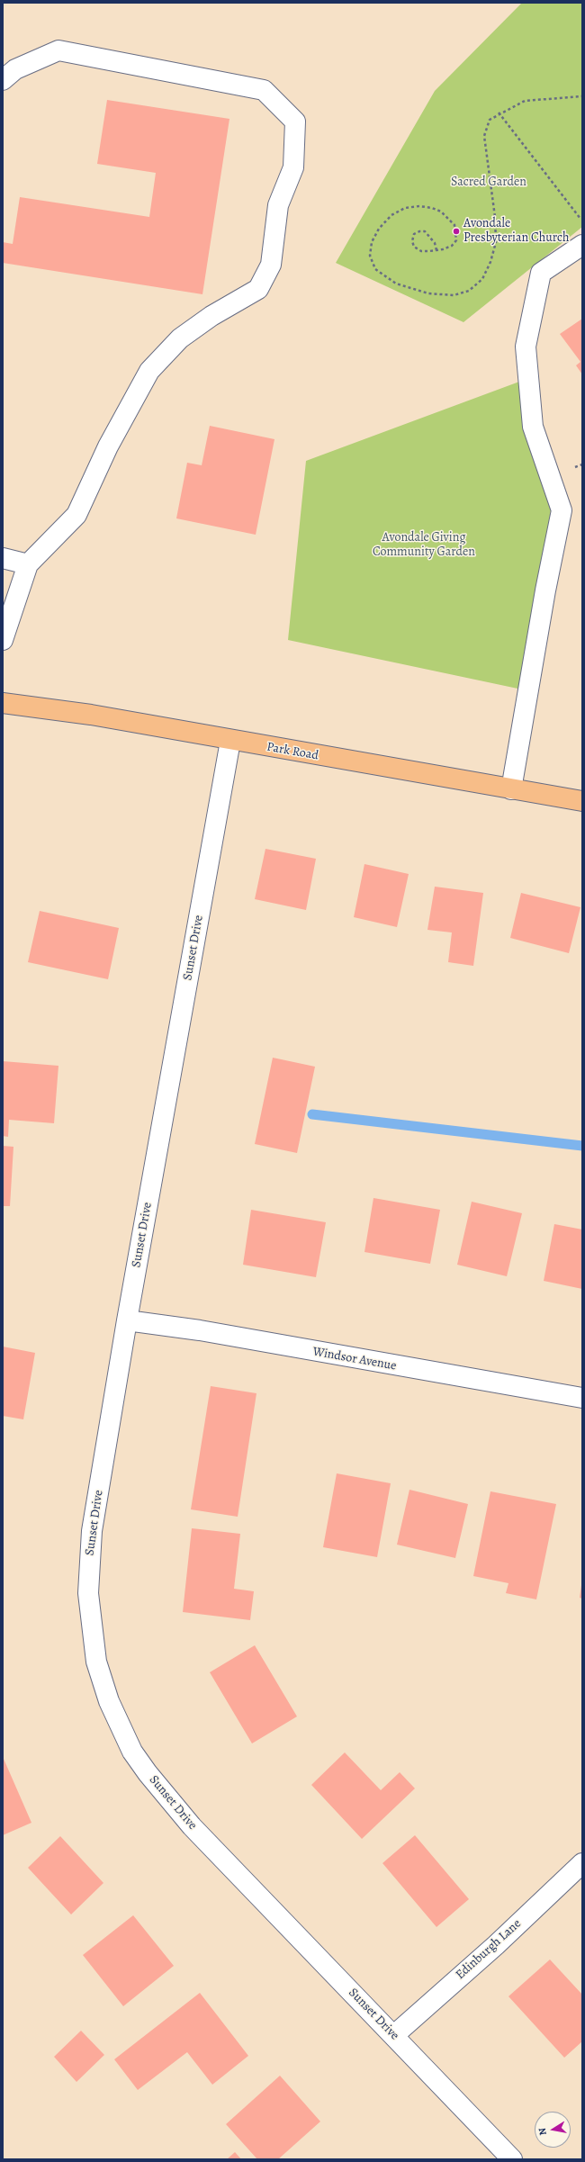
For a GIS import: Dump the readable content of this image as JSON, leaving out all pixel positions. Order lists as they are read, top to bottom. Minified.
{"streets":{"main road":["Park Road"],"street":["Sunset Drive","Windsor Avenue","Edinburgh Lane"]},"crossings":[["Park Road","Sunset Drive"],["Sunset Drive","Windsor Avenue"],["Sunset Drive","Edinburgh Lane"]],"parks":["Sacred Garden","Avondale Giving Community Garden"],"places":["Avondale Presbyterian Church"],"north":"left"}
